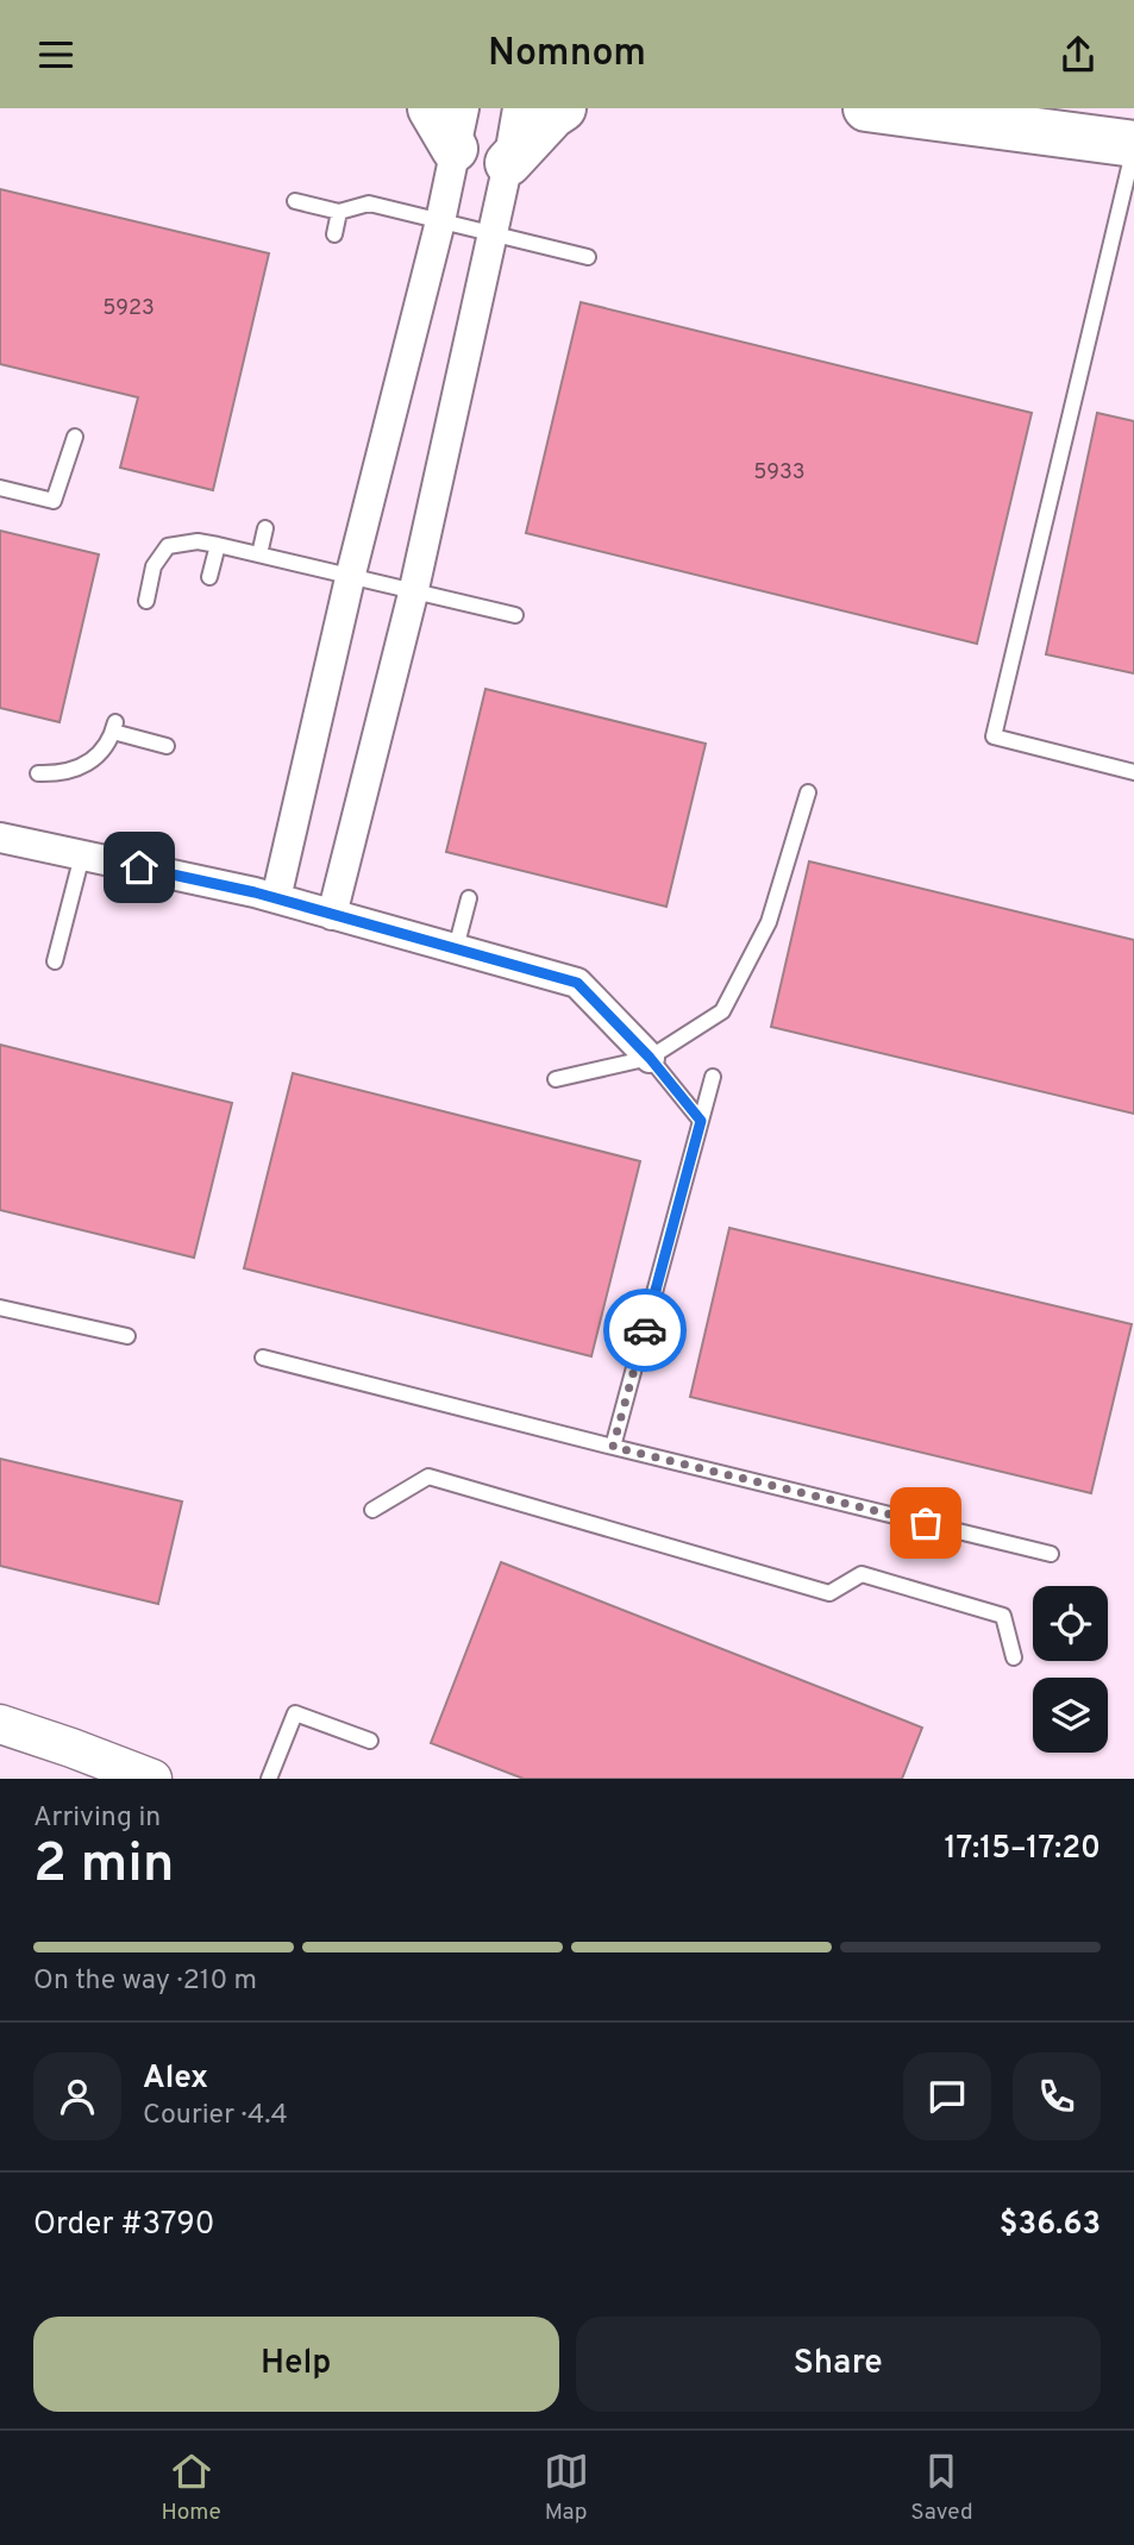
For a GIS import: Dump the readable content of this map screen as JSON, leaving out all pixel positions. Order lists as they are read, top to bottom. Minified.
{"house_numbers":["5923","5933"],"page":{"header":"Nomnom","heading":["2 min","Arriving in","17:15–17:20"],"panel":["Alex","Courier · 4.4","Order #3790","$36.63"],"bar":"On the way · 210 m","buttons":["Help","Share"],"tabs":["Home","Map","Saved"]}}
